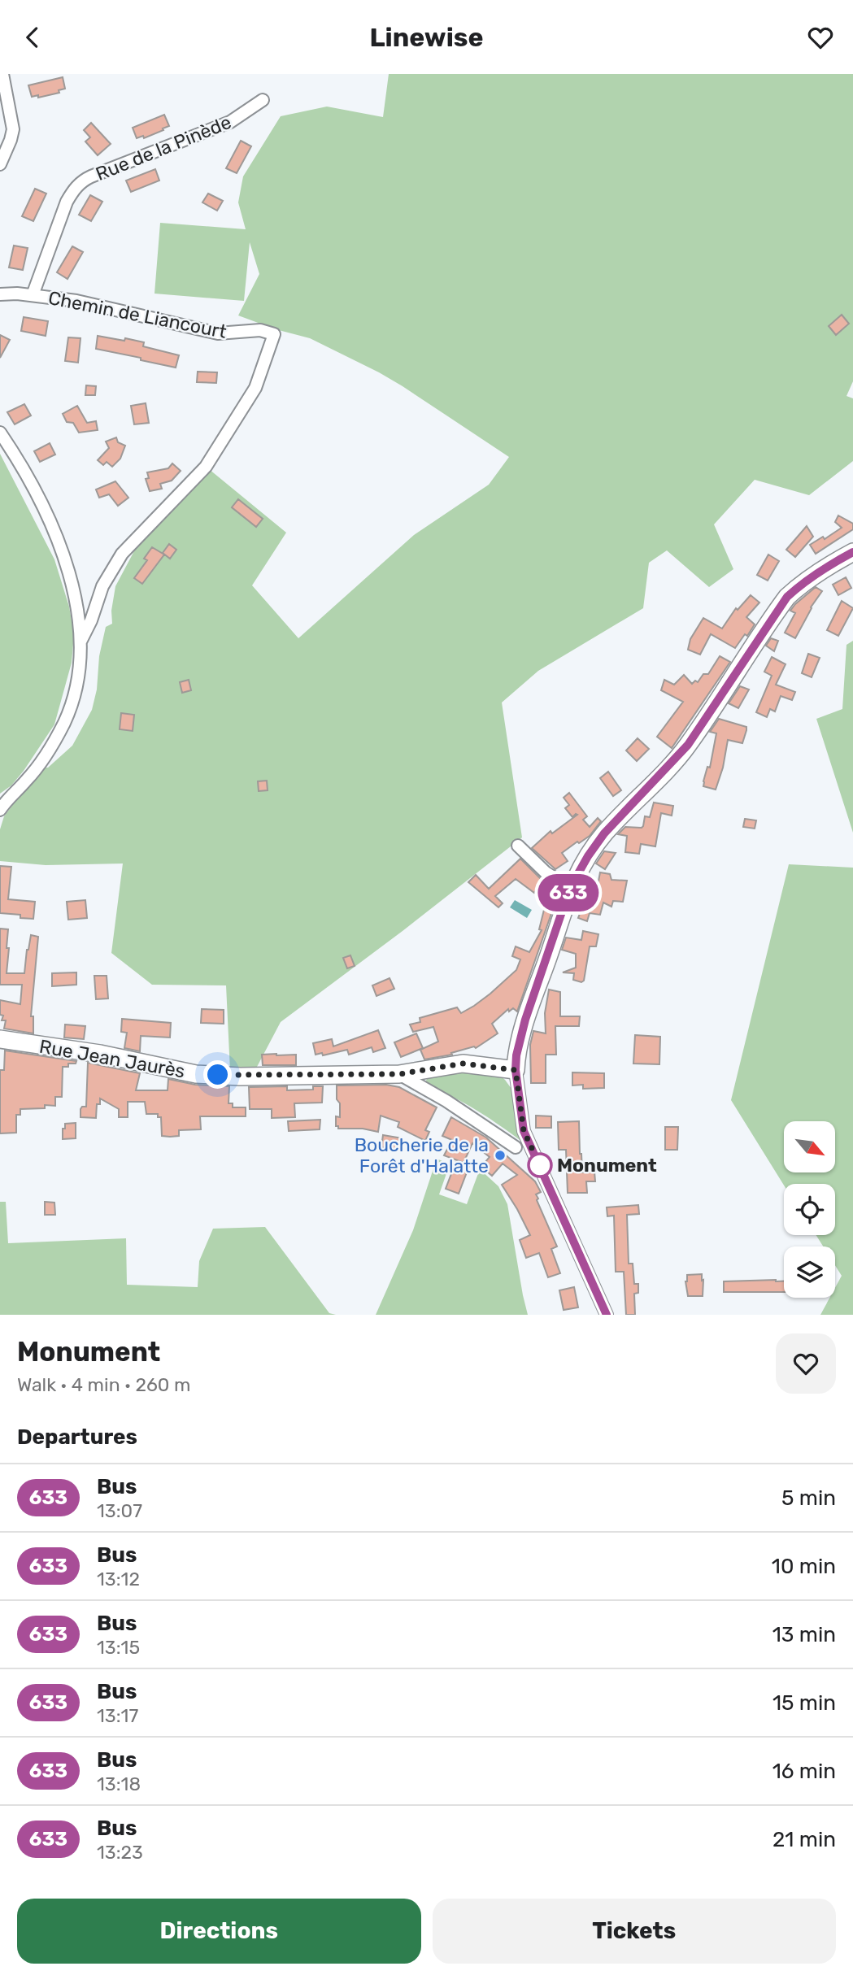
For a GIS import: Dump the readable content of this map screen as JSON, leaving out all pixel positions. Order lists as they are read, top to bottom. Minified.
{"streets":{"street":["Rue de la Pinède","Chemin de Liancourt","Rue Jean Jaurès"]},"crossings":[["Rue de la Pinède","Chemin de Liancourt"]],"places":["Boucherie de la Forêt d'Halatte","Monument"],"lines":["bus line 633"],"north":"bottom right","page":{"header":"Linewise","on_map":"633","heading":[["Monument","Walk · 4 min · 260 m"],"Departures"],"list":[{"mark":"633","name":"Bus","note":"13:07","value":"5 min"},{"mark":"633","name":"Bus","note":"13:12","value":"10 min"},{"mark":"633","name":"Bus","note":"13:15","value":"13 min"},{"mark":"633","name":"Bus","note":"13:17","value":"15 min"},{"mark":"633","name":"Bus","note":"13:18","value":"16 min"},{"mark":"633","name":"Bus","note":"13:23","value":"21 min"}],"buttons":["Directions","Tickets"]}}
